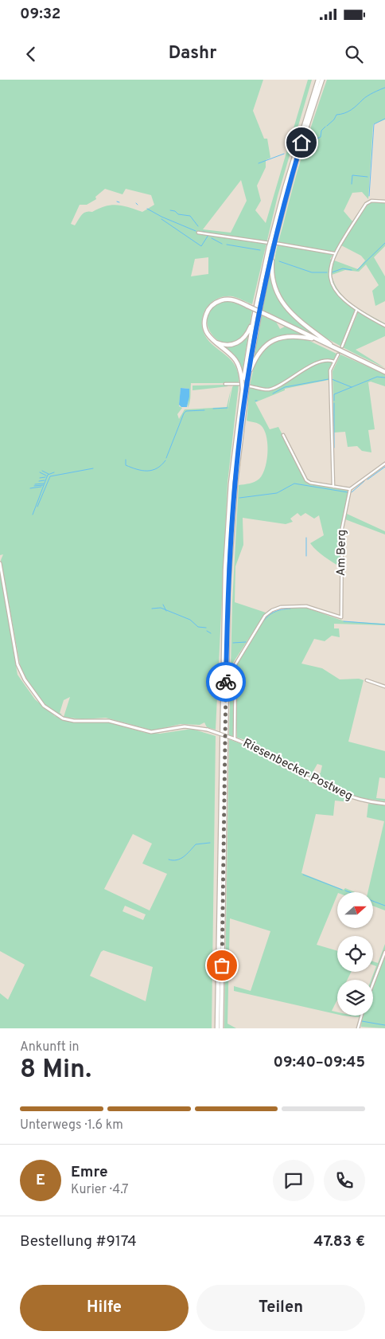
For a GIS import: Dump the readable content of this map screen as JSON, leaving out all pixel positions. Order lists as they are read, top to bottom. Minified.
{"streets":{"street":["Am Berg","Riesenbecker Postweg"]},"crossings":[["Am Berg","Riesenbecker Postweg"]],"north":"right","page":{"status":"09:32","header":"Dashr","heading":["8 Min.","Ankunft in","09:40–09:45"],"panel":["Emre","Kurier · 4.7","Bestellung #9174","47.83 €"],"bar":"Unterwegs · 1.6 km","round":"E","buttons":["Hilfe","Teilen"]}}
